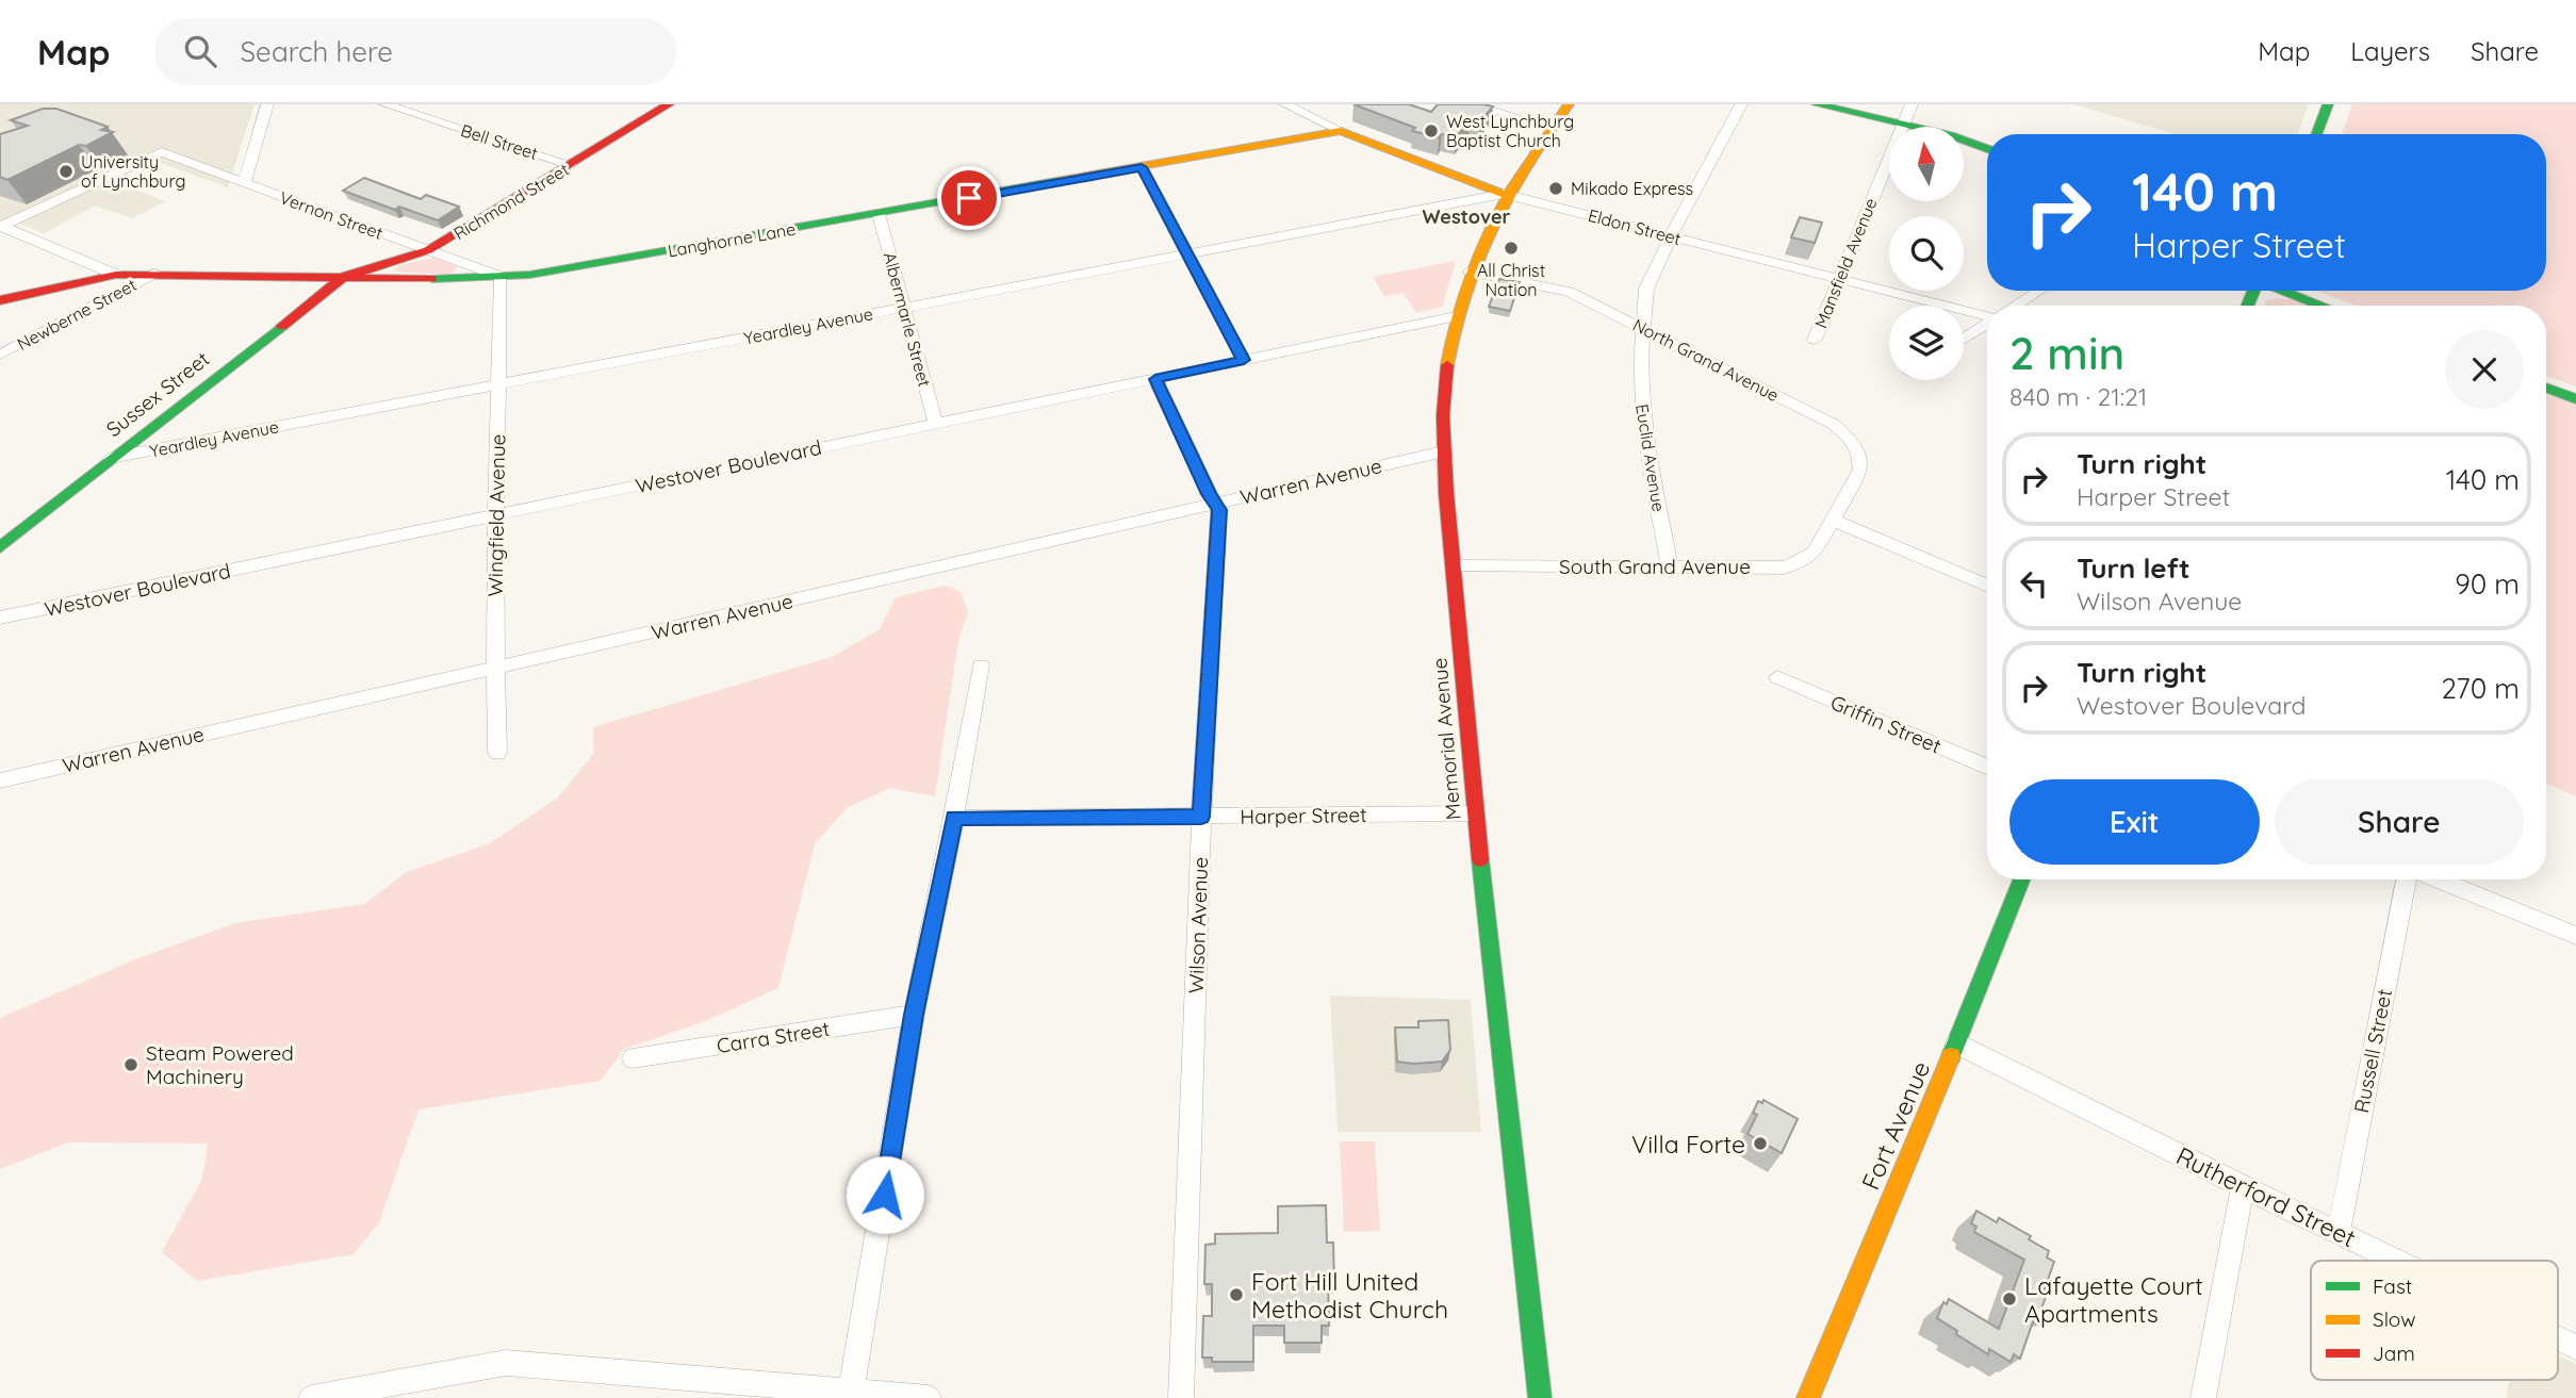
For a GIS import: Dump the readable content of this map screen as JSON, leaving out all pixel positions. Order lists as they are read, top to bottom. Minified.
{"streets":{"street":["Bell Street","Richmond Street","Vernon Street","Eldon Street","Langhorne Lane","Mansfield Avenue","Newberne Street","Albermarle Street","Yeardley Avenue","North Grand Avenue","Sussex Street","Euclid Avenue","Westover Boulevard","Warren Avenue","Wingfield Avenue","South Grand Avenue","Griffin Street","Memorial Avenue","Harper Street","Wilson Avenue","Carra Street","Russell Street","Fort Avenue","Rutherford Street"]},"crossings":[["Bell Street","Richmond Street"],["Richmond Street","Vernon Street"],["Richmond Street","Langhorne Lane"],["Richmond Street","Sussex Street"],["Vernon Street","Langhorne Lane"],["Vernon Street","Wingfield Avenue"],["Eldon Street","Langhorne Lane"],["Eldon Street","Mansfield Avenue"],["Eldon Street","Yeardley Avenue"],["Eldon Street","Euclid Avenue"],["Eldon Street","Memorial Avenue"],["Langhorne Lane","Newberne Street"],["Langhorne Lane","Albermarle Street"],["Langhorne Lane","Sussex Street"],["Langhorne Lane","Wingfield Avenue"],["Albermarle Street","Yeardley Avenue"],["Albermarle Street","Westover Boulevard"],["Yeardley Avenue","Sussex Street"],["Yeardley Avenue","Wingfield Avenue"],["Yeardley Avenue","Memorial Avenue"],["North Grand Avenue","Euclid Avenue"],["North Grand Avenue","South Grand Avenue"],["North Grand Avenue","Memorial Avenue"],["Euclid Avenue","South Grand Avenue"],["Westover Boulevard","Wingfield Avenue"],["Westover Boulevard","Memorial Avenue"],["Westover Boulevard","Wilson Avenue"],["Warren Avenue","Wingfield Avenue"],["Warren Avenue","Memorial Avenue"],["Warren Avenue","Wilson Avenue"],["South Grand Avenue","Memorial Avenue"],["Memorial Avenue","Harper Street"],["Harper Street","Wilson Avenue"],["Russell Street","Rutherford Street"],["Fort Avenue","Rutherford Street"]],"districts":["Westover"],"places":["West Lynchburg Baptist Church","University of Lynchburg","Mikado Express","All Christ Nation","Steam Powered Machinery","Villa Forte","Fort Hill United Methodist Church","Lafayette Court Apartments"],"legend":["Fast","Slow","Jam"],"north":"top","page":{"header":"Map","search":"Search here","nav":["Map","Layers","Share"],"turn":["140 m","Harper Street"],"heading":["2 min","840 m · 21:21"],"list":[{"name":"Turn right","note":"Harper Street","value":"140 m"},{"name":"Turn left","note":"Wilson Avenue","value":"90 m"},{"name":"Turn right","note":"Westover Boulevard","value":"270 m"}],"buttons":["Exit","Share"]}}
